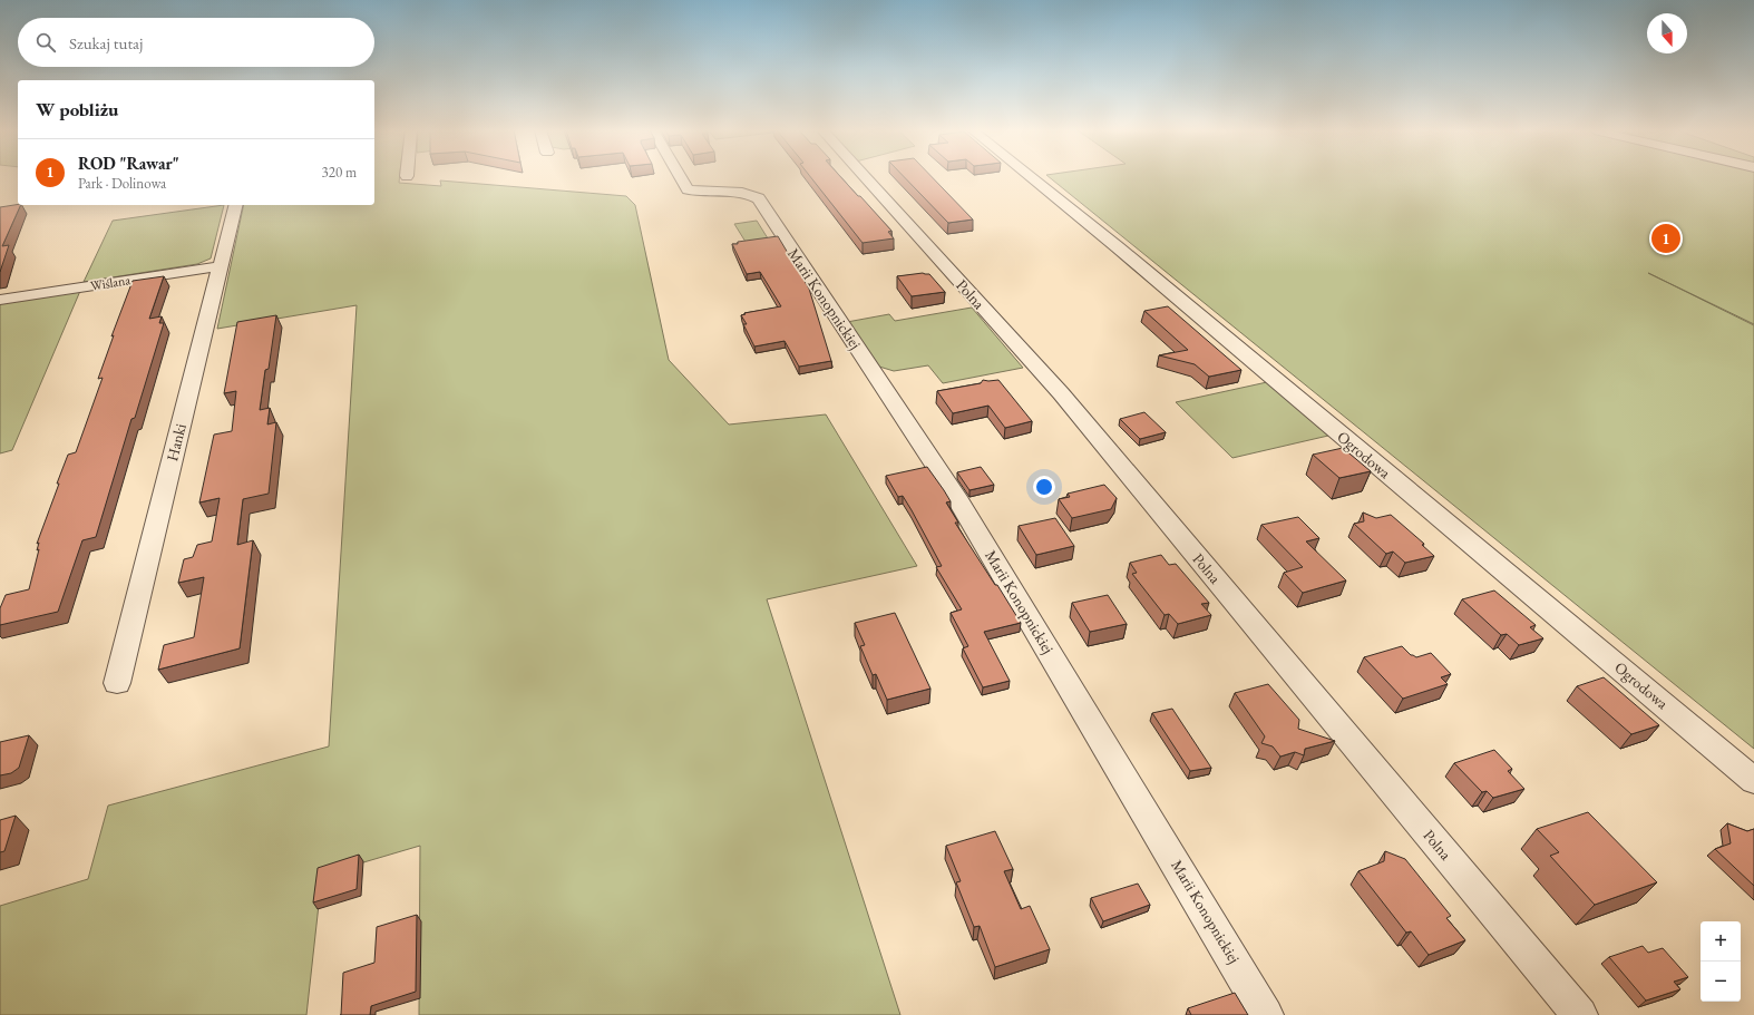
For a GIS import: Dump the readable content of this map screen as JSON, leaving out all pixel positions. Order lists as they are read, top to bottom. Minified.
{"streets":{"street":["Wiślana","Polna","Marii Konopnickiej","Hanki","Ogrodowa"]},"crossings":[["Wiślana","Hanki"]],"north":"bottom","page":{"search":"Szukaj tutaj","heading":"W pobliżu","list":[{"mark":"1","name":"ROD \"Rawar\"","note":"Park · Dolinowa","value":"320 m"}],"pins":"1","map_buttons":["+","−"]}}
